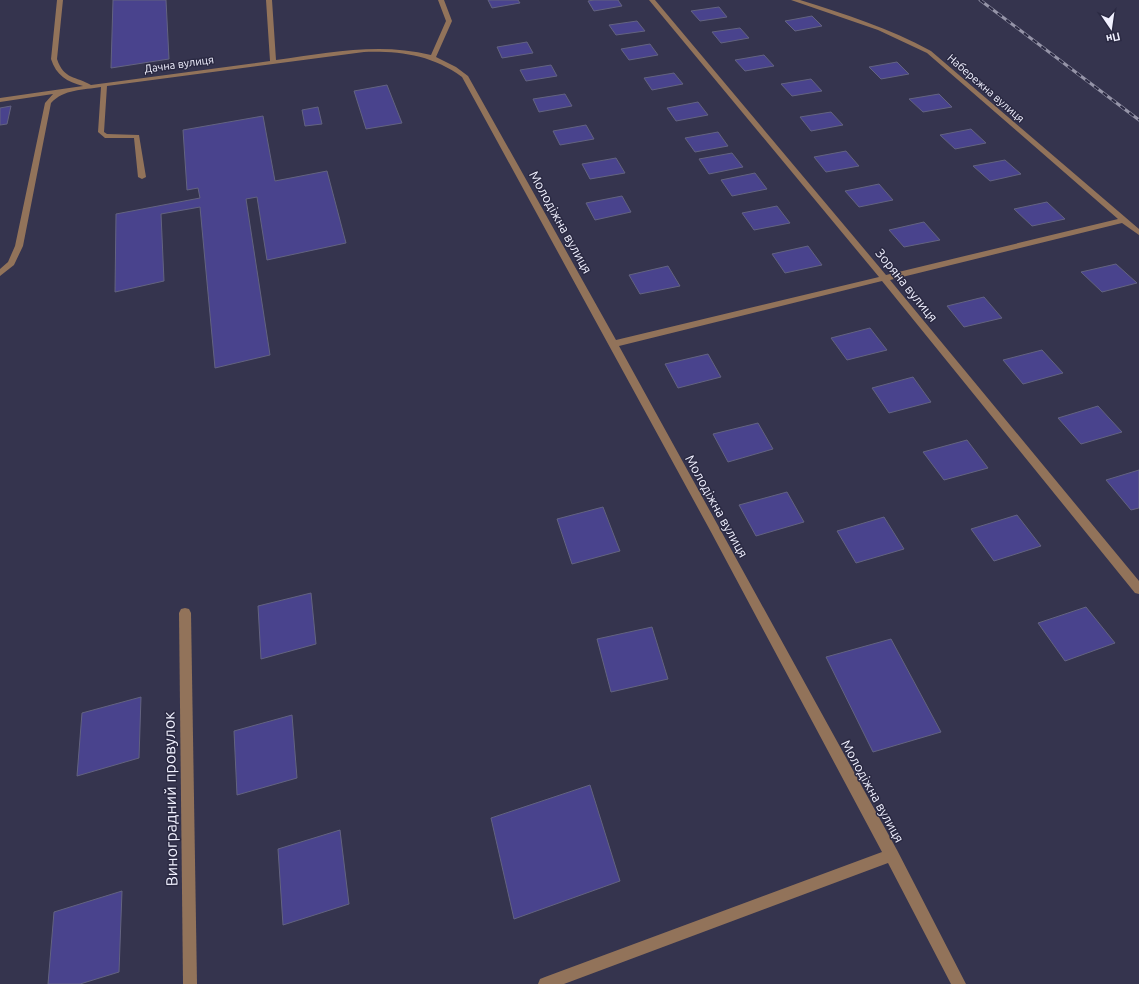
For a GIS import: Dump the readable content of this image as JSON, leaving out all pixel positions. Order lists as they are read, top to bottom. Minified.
{"streets":{"street":["Дачна вулиця","Набережна вулиця","Молодіжна вулиця","Зоряна вулиця","Виноградний провулок"]},"crossings":[["Дачна вулиця","Молодіжна вулиця"]],"north":"bottom"}
